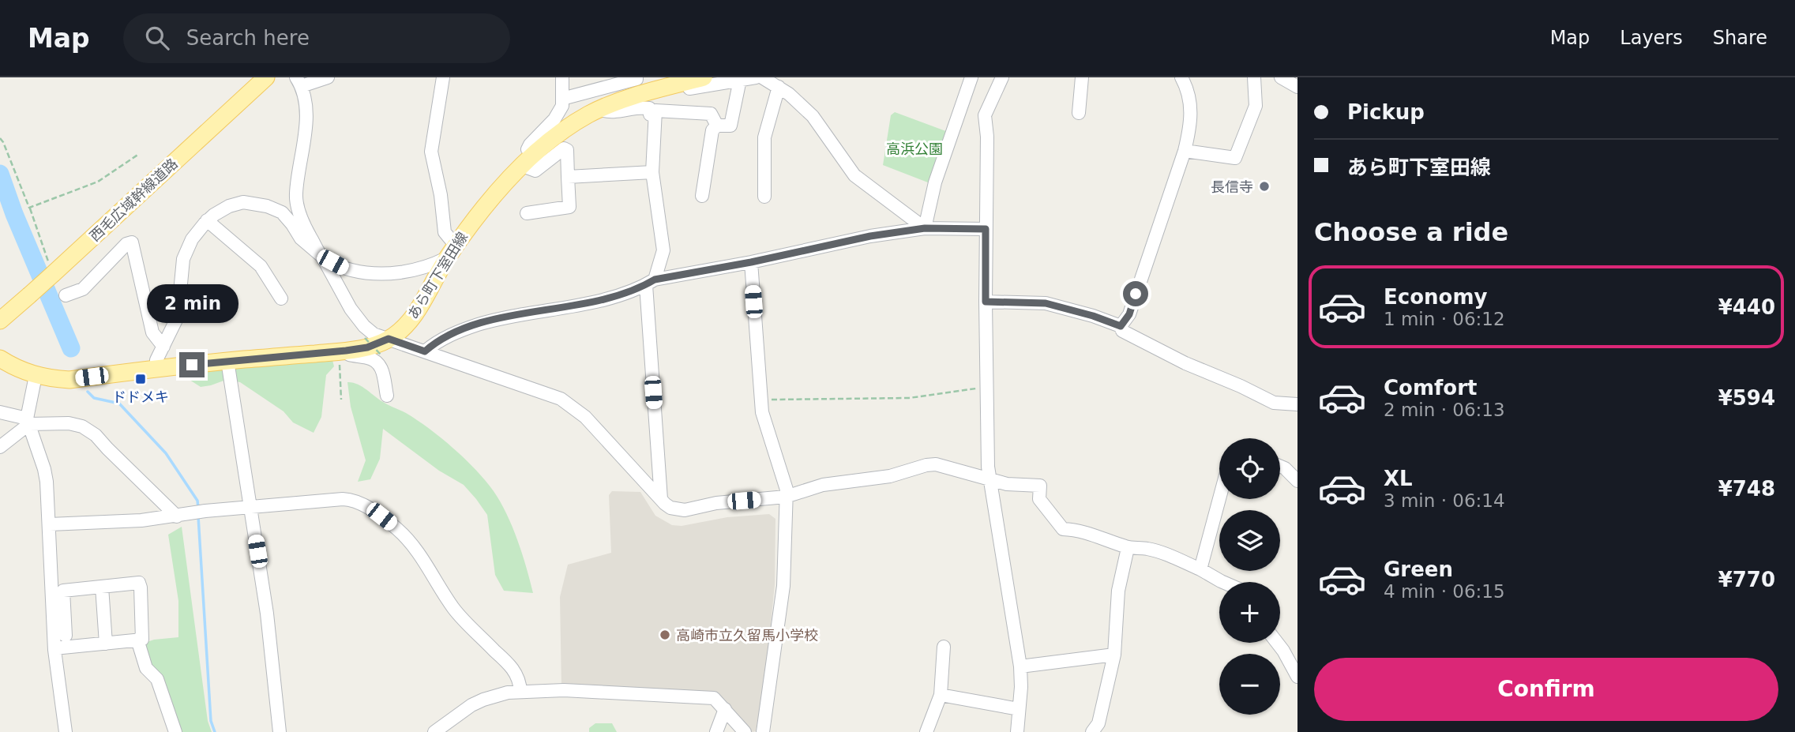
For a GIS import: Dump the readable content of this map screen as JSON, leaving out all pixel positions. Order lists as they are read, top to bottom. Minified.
{"streets":{"main road":["西毛広域幹線道路","あら町下室田線"]},"parks":["高浜公園"],"places":{"other":["長信寺","高崎市立久留馬小学校"],"transit":["ドドメキ"]},"page":{"header":"Map","search":"Search here","nav":["Map","Layers","Share"],"banner":["Pickup","あら町下室田線"],"heading":"Choose a ride","list":[{"name":"Economy","note":"1 min · 06:12","value":"¥440"},{"name":"Comfort","note":"2 min · 06:13","value":"¥594"},{"name":"XL","note":"3 min · 06:14","value":"¥748"},{"name":"Green","note":"4 min · 06:15","value":"¥770"}],"bubble":"2 min","map_buttons":["+","−"],"buttons":"Confirm"}}
